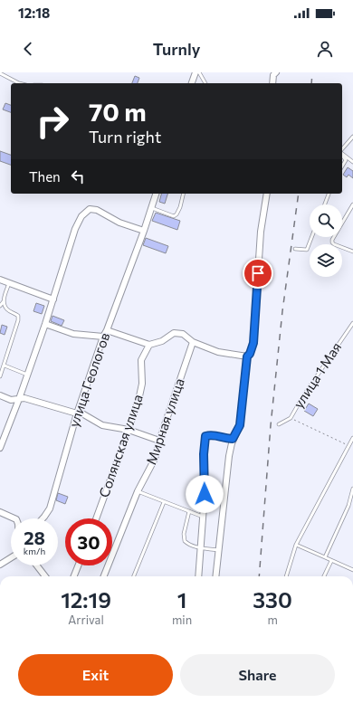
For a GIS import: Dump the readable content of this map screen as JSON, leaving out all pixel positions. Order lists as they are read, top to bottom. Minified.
{"streets":{"street":["улица Геологов","Мирная улица","Солянская улица"],"lane":["улица 1 Мая"]},"page":{"status":"12:18","header":"Turnly","turn":["70 m","Turn right"],"then":"Then","speed":"28 km/h","limit":"30","eta":["12:19","Arrival","1","min","330","m"],"buttons":["Exit","Share"]}}
